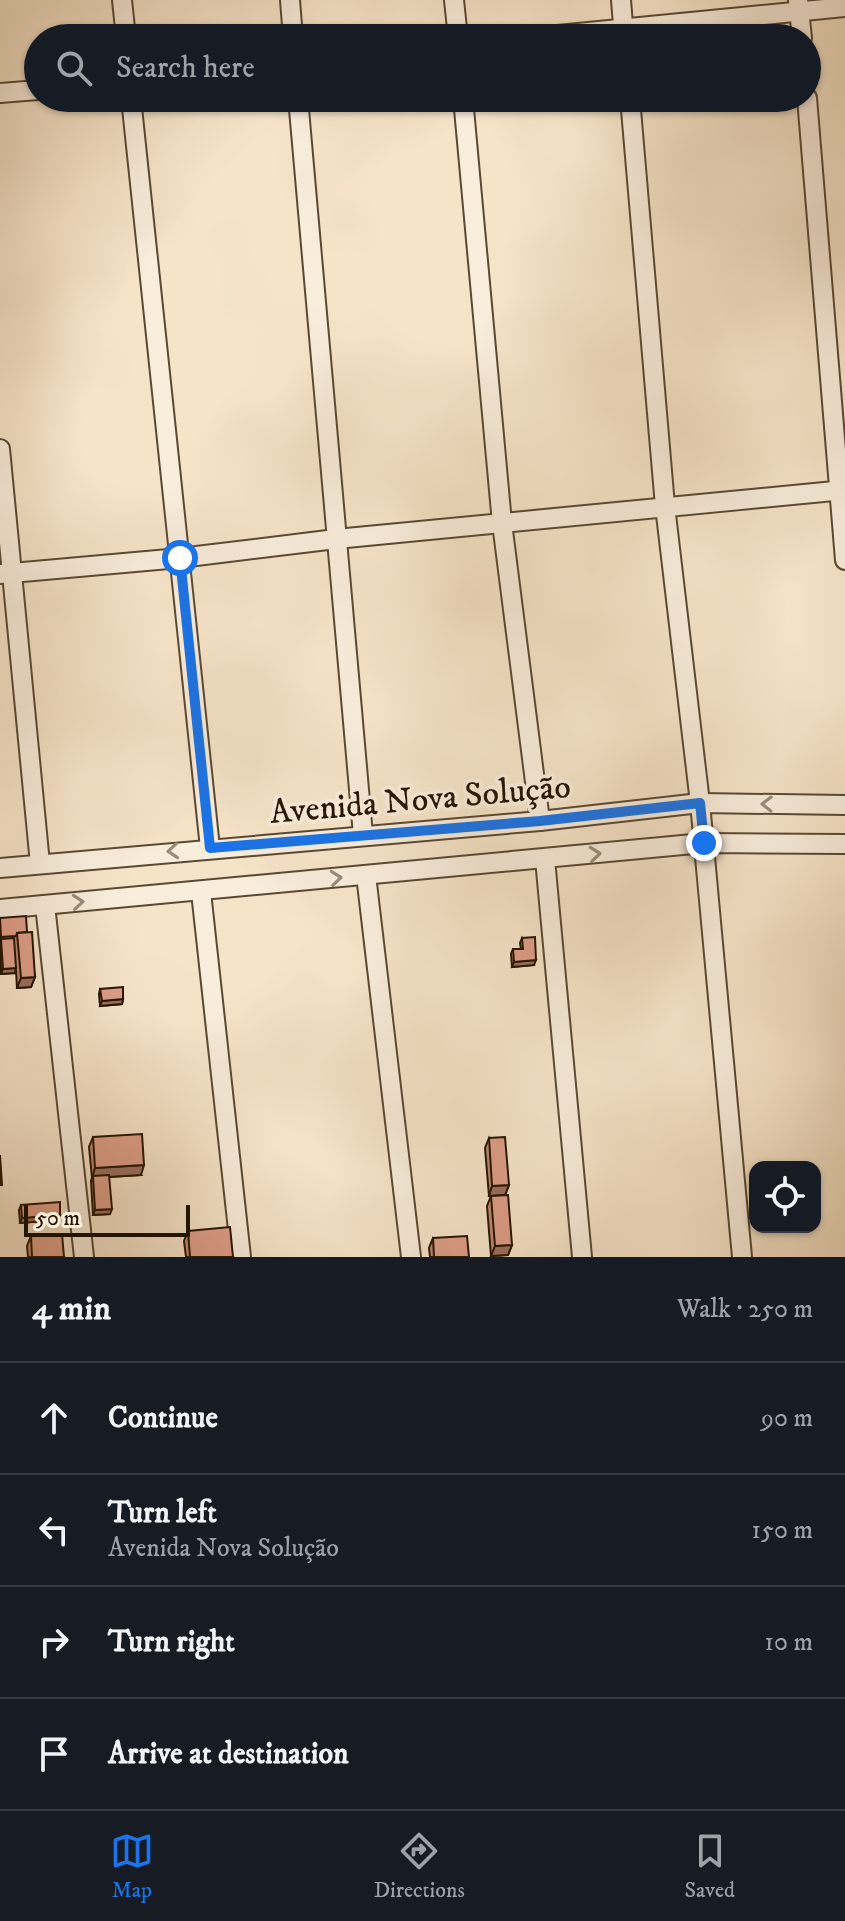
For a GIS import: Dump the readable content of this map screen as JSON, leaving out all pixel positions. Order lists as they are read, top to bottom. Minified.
{"streets":{"street":["Avenida Nova Solução"]},"scale_bar":"50 m","page":{"search":"Search here","scale":"50 m","heading":["4 min","Walk · 250 m"],"list":[["Continue","90 m"],["Turn left","Avenida Nova Solução","150 m"],["Turn right","10 m"],"Arrive at destination"],"nav":["Map","Directions","Saved"]}}
